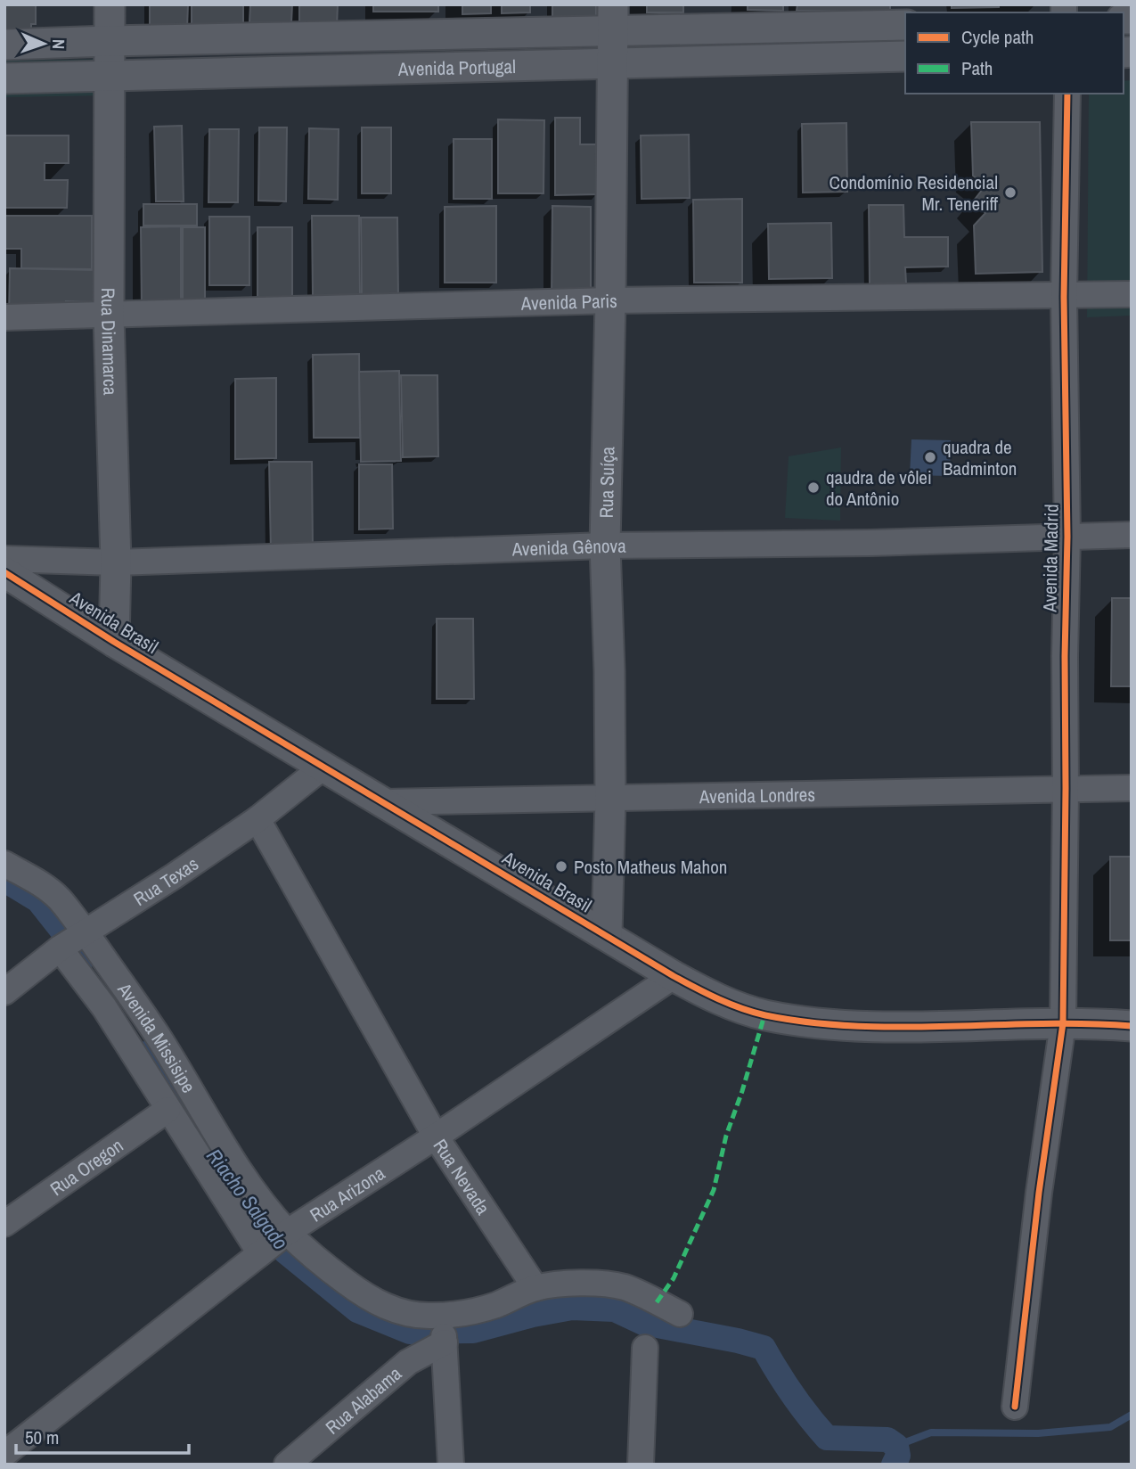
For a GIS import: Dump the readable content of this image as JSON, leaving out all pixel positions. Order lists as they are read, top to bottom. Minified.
{"streets":{"street":["Avenida Portugal","Avenida Paris","Rua Dinamarca","Rua Suíça","Avenida Gênova","Avenida Madrid","Avenida Brasil","Avenida Londres","Rua Texas","Avenida Missisipe","Rua Oregon","Rua Nevada","Rua Arizona","Rua Alabama"]},"crossings":[["Avenida Portugal","Rua Dinamarca"],["Avenida Portugal","Rua Suíça"],["Avenida Paris","Rua Dinamarca"],["Avenida Paris","Rua Suíça"],["Avenida Paris","Avenida Madrid"],["Rua Dinamarca","Avenida Gênova"],["Rua Dinamarca","Avenida Brasil"],["Rua Suíça","Avenida Gênova"],["Rua Suíça","Avenida Brasil"],["Rua Suíça","Avenida Londres"],["Avenida Gênova","Avenida Madrid"],["Avenida Madrid","Avenida Brasil"],["Avenida Madrid","Avenida Londres"],["Avenida Brasil","Avenida Londres"],["Avenida Brasil","Rua Texas"],["Avenida Brasil","Rua Arizona"],["Rua Texas","Avenida Missisipe"],["Rua Texas","Rua Nevada"],["Avenida Missisipe","Rua Oregon"],["Avenida Missisipe","Rua Arizona"],["Rua Nevada","Rua Arizona"]],"water":["Riacho Salgado"],"places":["Condomínio Residencial Mr. Teneriff","quadra de Badminton","qaudra de vôlei do Antônio","Posto Matheus Mahon"],"legend":["Cycle path","Path"],"scale_bar":"50 m","north":"right"}
